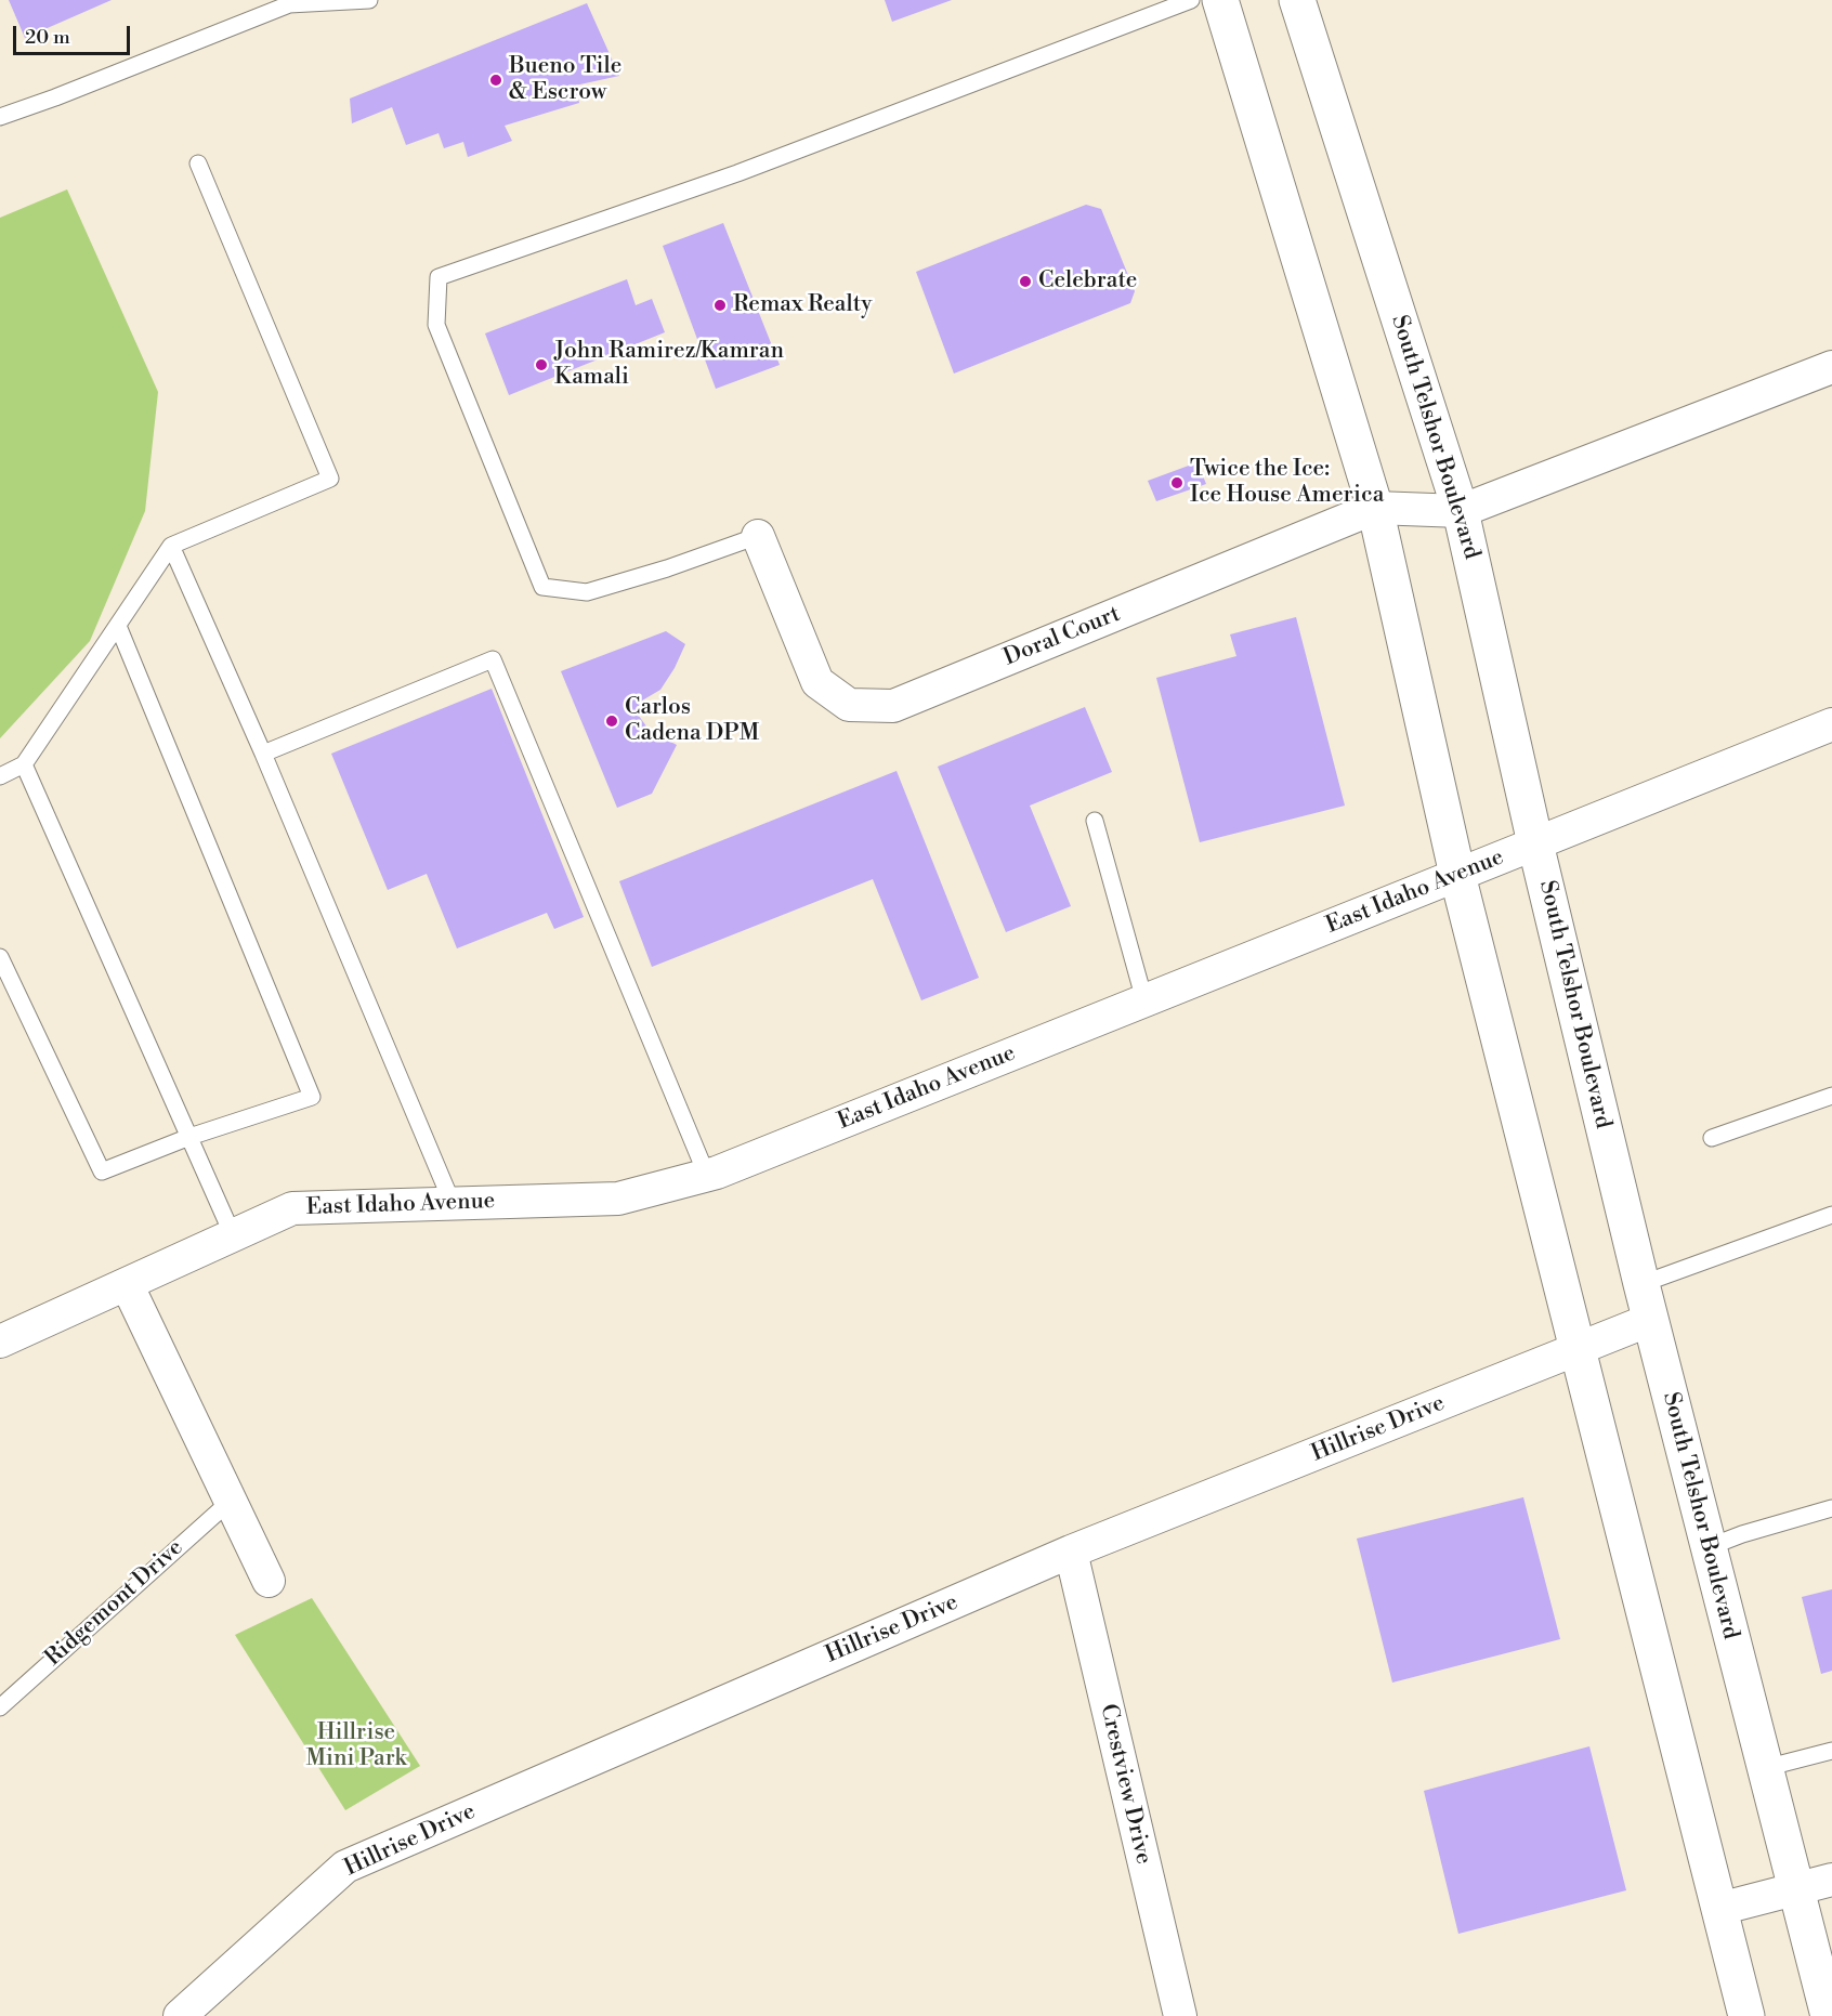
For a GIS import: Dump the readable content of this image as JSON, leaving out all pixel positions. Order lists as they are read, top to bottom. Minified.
{"streets":{"main road":["South Telshor Boulevard"],"street":["Doral Court","East Idaho Avenue","Hillrise Drive","Crestview Drive"],"lane":["Ridgemont Drive"]},"crossings":[["South Telshor Boulevard","Doral Court"],["South Telshor Boulevard","East Idaho Avenue"],["South Telshor Boulevard","Hillrise Drive"],["Hillrise Drive","Crestview Drive"]],"parks":["Hillrise Mini Park"],"places":["Bueno Tile & Escrow","Celebrate","Remax Realty","John Ramirez/Kamran Kamali","Twice the Ice: Ice House America","Carlos Cadena DPM"],"scale_bar":"20 m"}
